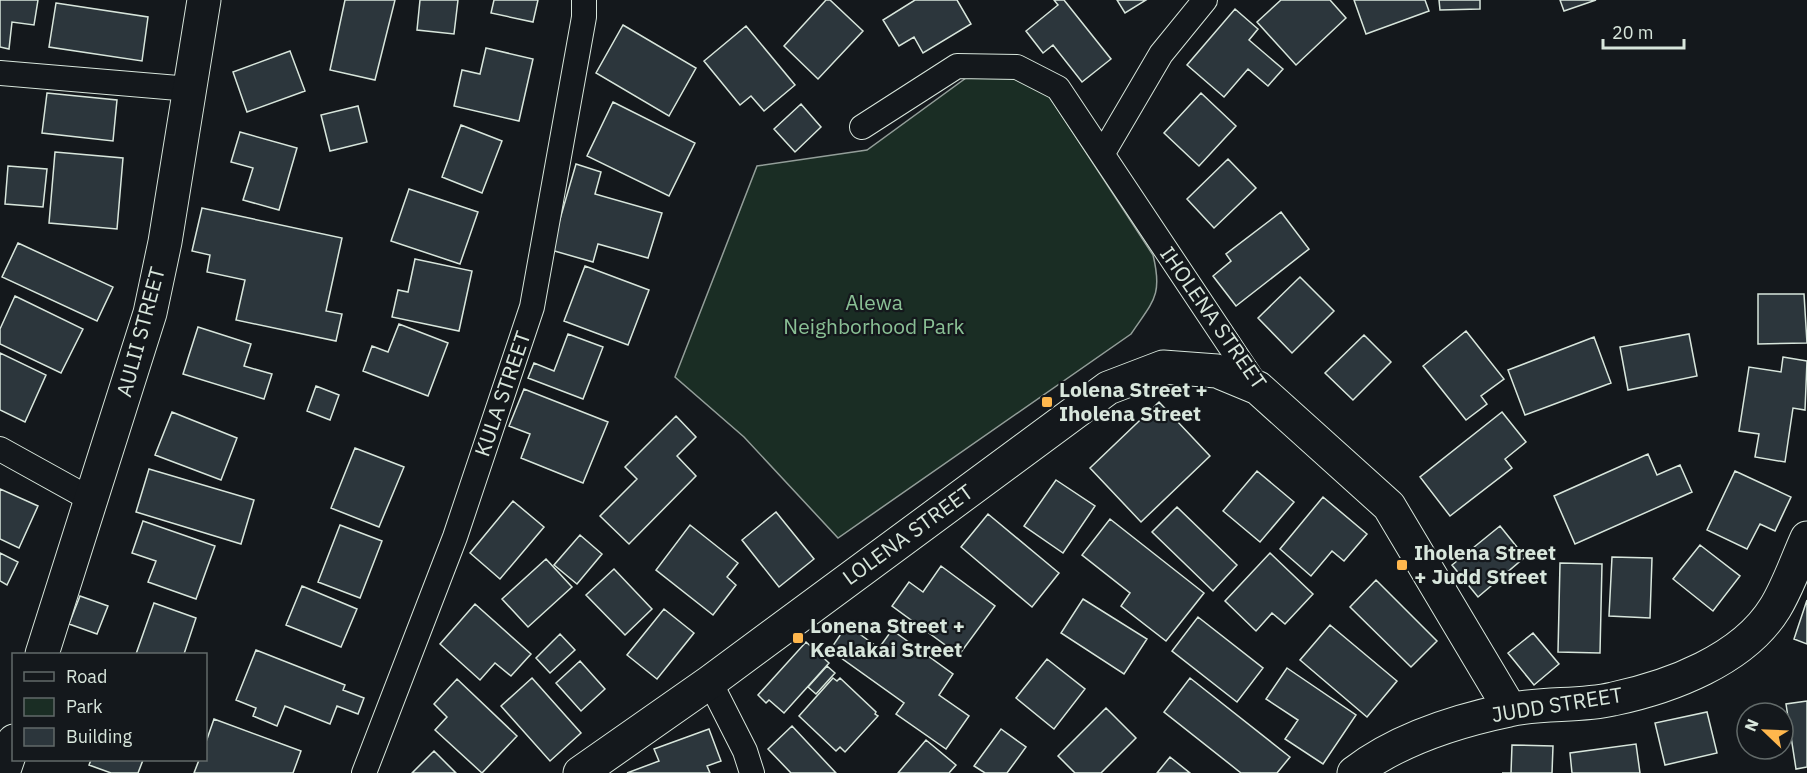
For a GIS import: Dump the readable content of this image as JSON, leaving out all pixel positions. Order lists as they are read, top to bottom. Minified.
{"streets":{"street":["IHOLENA STREET","AULII STREET","KULA STREET","LOLENA STREET","JUDD STREET"]},"crossings":[["IHOLENA STREET","LOLENA STREET"],["IHOLENA STREET","JUDD STREET"]],"parks":["Alewa Neighborhood Park"],"places":{"transit":["Lolena Street + Iholena Street","Iholena Street + Judd Street","Lonena Street + Kealakai Street"]},"legend":["Road","Park","Building"],"scale_bar":"20 m","north":"top left"}
